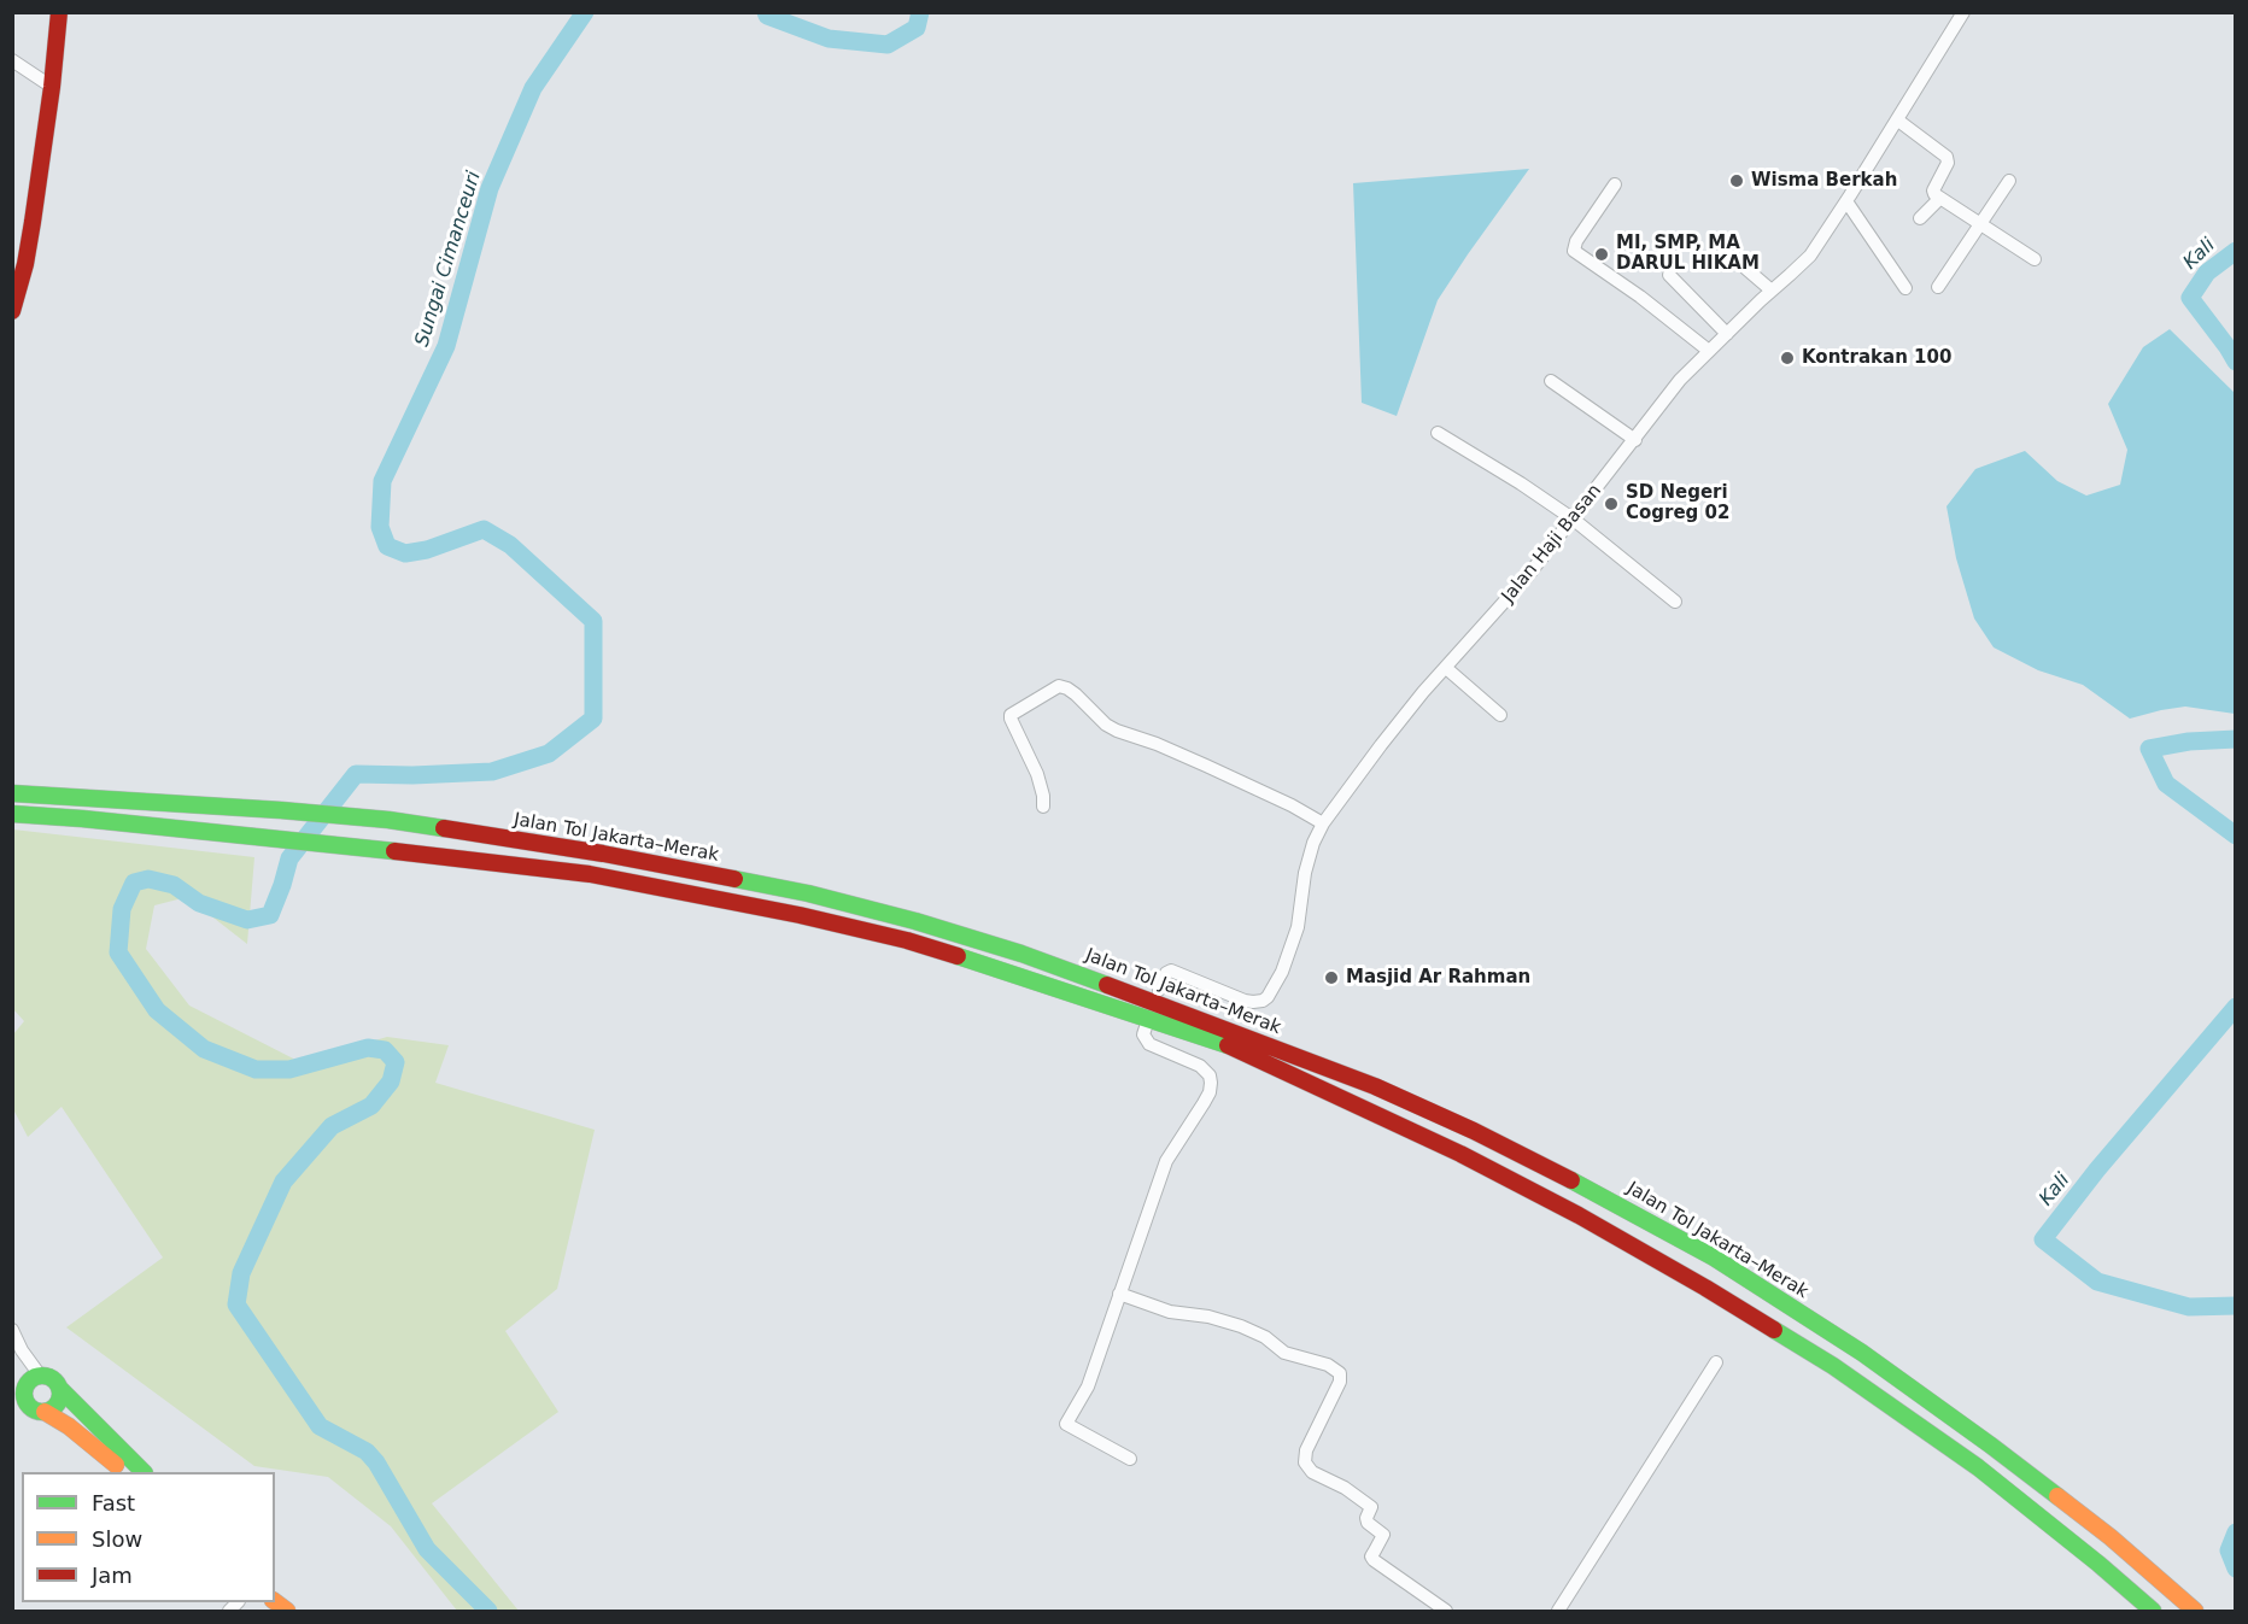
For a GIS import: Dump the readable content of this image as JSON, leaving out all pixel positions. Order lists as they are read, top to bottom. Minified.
{"streets":{"highway":["Jalan Tol Jakarta–Merak"],"street":["Jalan Haji Basan"]},"water":["Kali","Sungai Cimanceuri"],"places":["Wisma Berkah","MI, SMP, MA DARUL HIKAM","Kontrakan 100","SD Negeri Cogreg 02","Masjid Ar Rahman"],"legend":["Fast","Slow","Jam"]}
